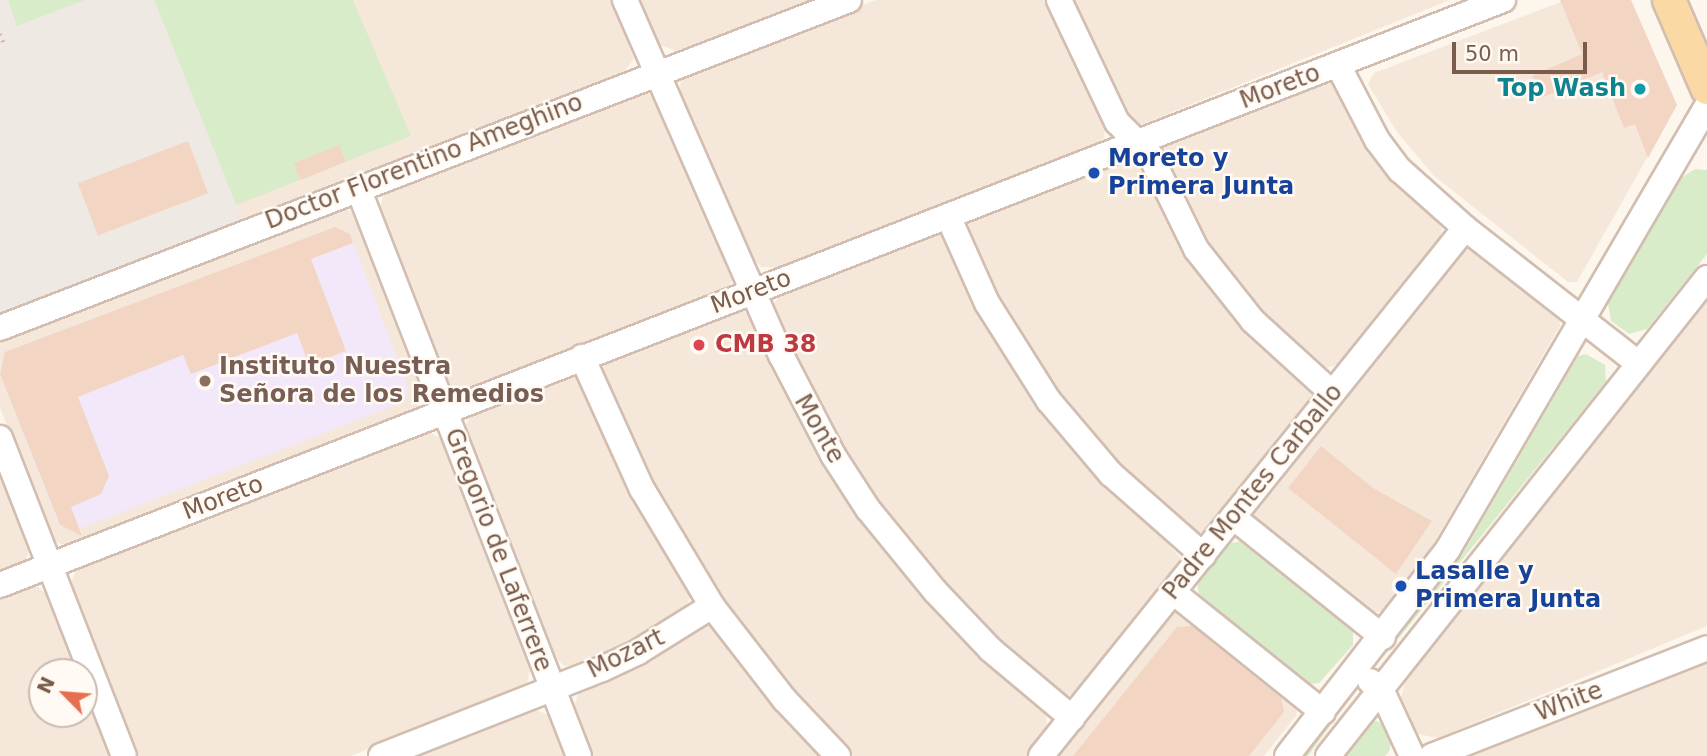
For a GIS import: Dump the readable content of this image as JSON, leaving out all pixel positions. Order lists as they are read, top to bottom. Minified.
{"streets":{"street":["Moreto","Doctor Florentino Ameghino","Monte","Padre Montes Carballo","Gregorio de Laferrere","Mozart","White"]},"crossings":[["Moreto","Monte"],["Moreto","Gregorio de Laferrere"],["Doctor Florentino Ameghino","Monte"],["Doctor Florentino Ameghino","Gregorio de Laferrere"],["Monte","Padre Montes Carballo"],["Gregorio de Laferrere","Mozart"]],"places":["Top Wash","Moreto y Primera Junta","CMB 38","Instituto Nuestra Señora de los Remedios","Lasalle y Primera Junta"],"scale_bar":"50 m","north":"top left"}
